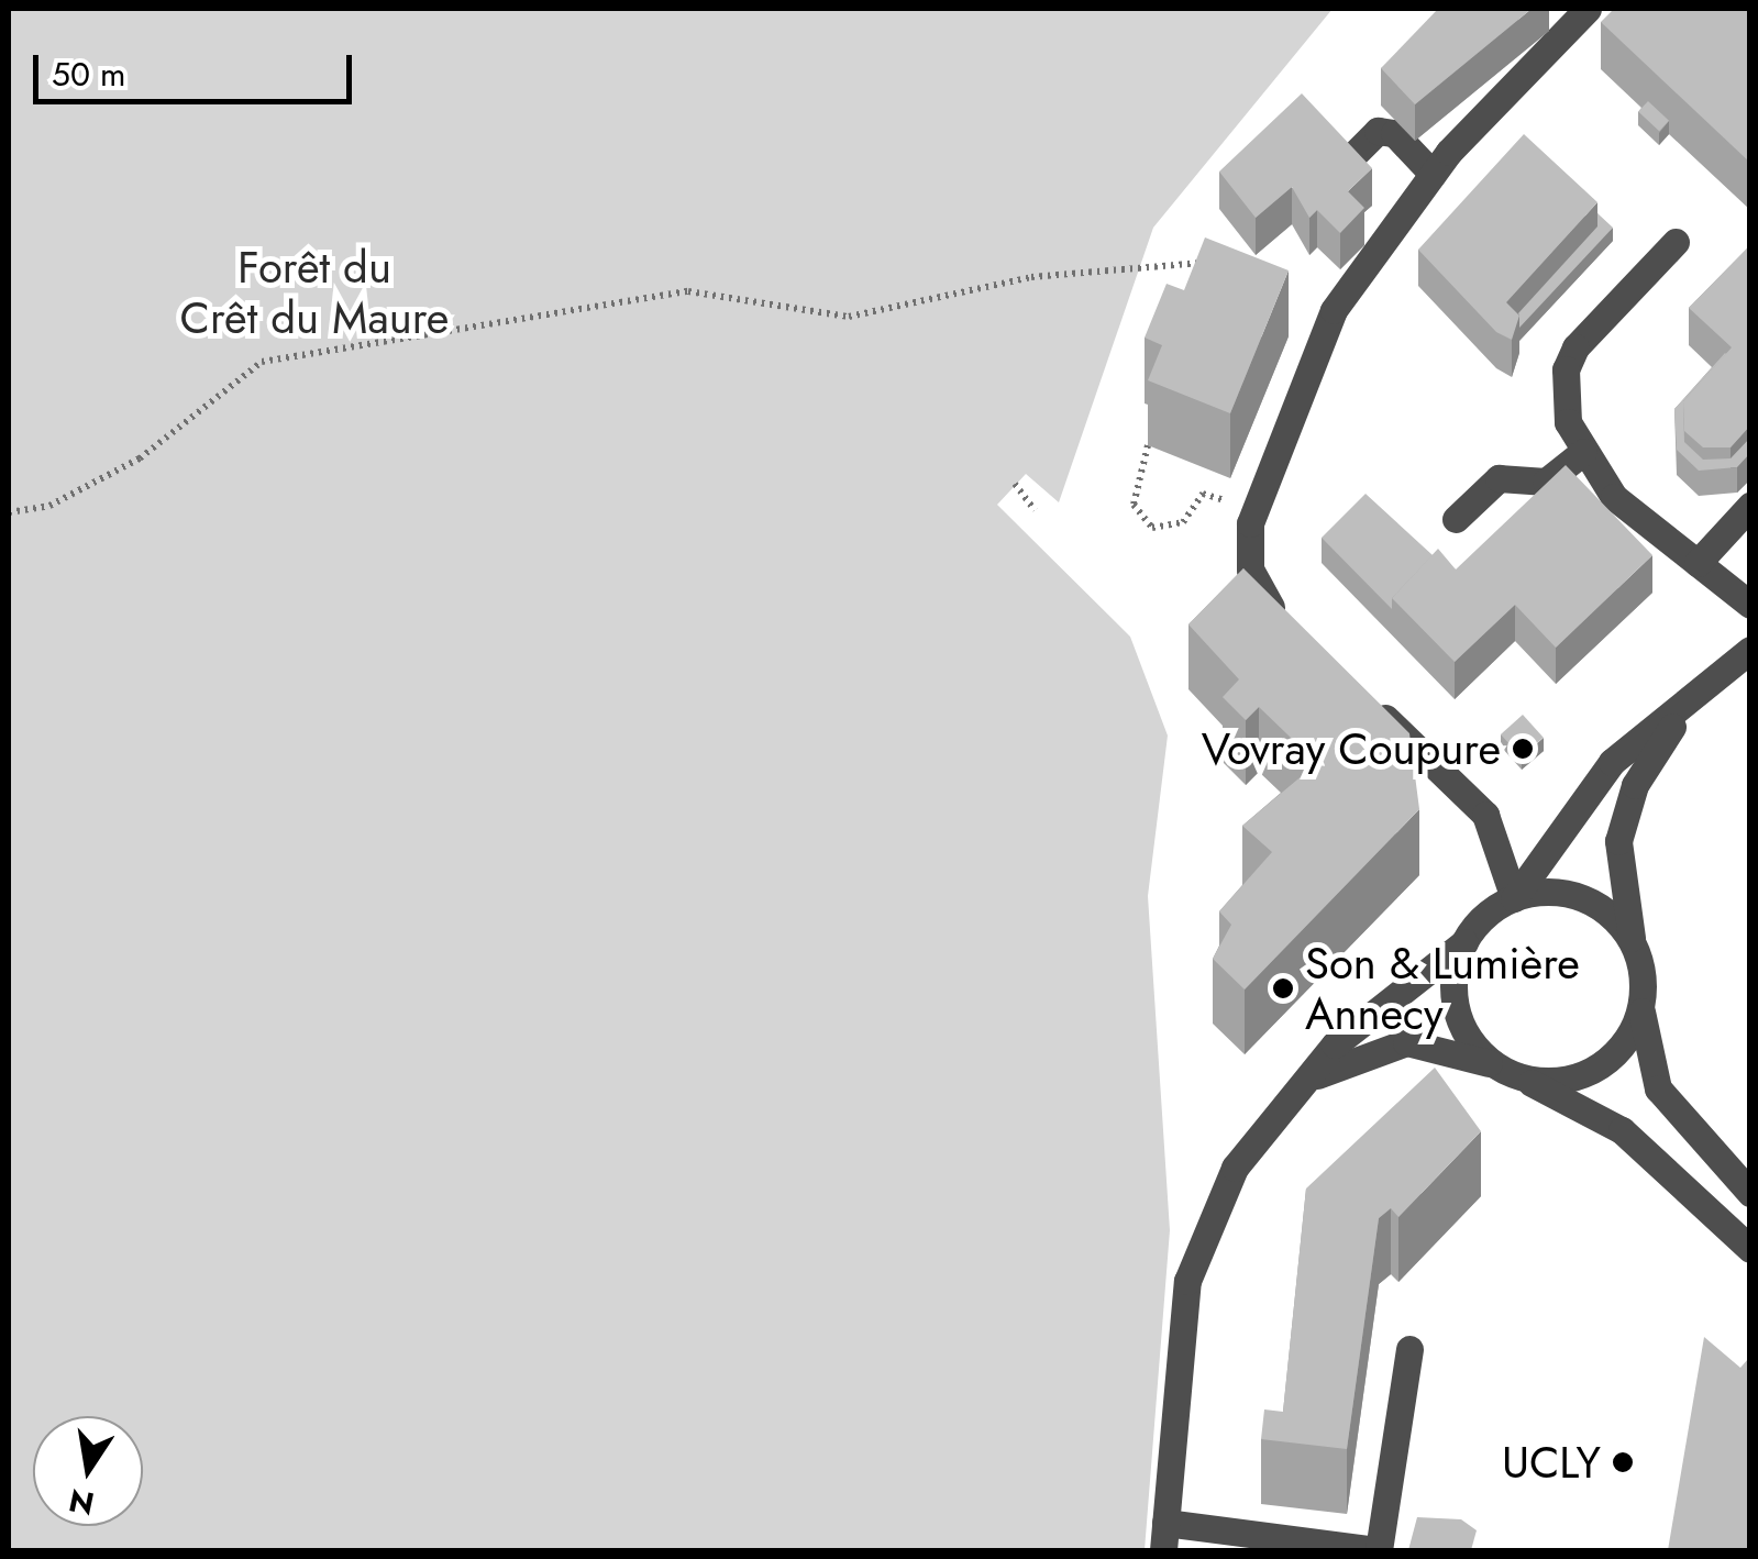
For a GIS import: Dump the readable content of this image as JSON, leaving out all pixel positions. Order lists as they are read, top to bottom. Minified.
{"parks":["Forêt du Crêt du Maure"],"places":["Vovray Coupure","Son & Lumière Annecy","UCLY"],"scale_bar":"50 m","north":"bottom"}
